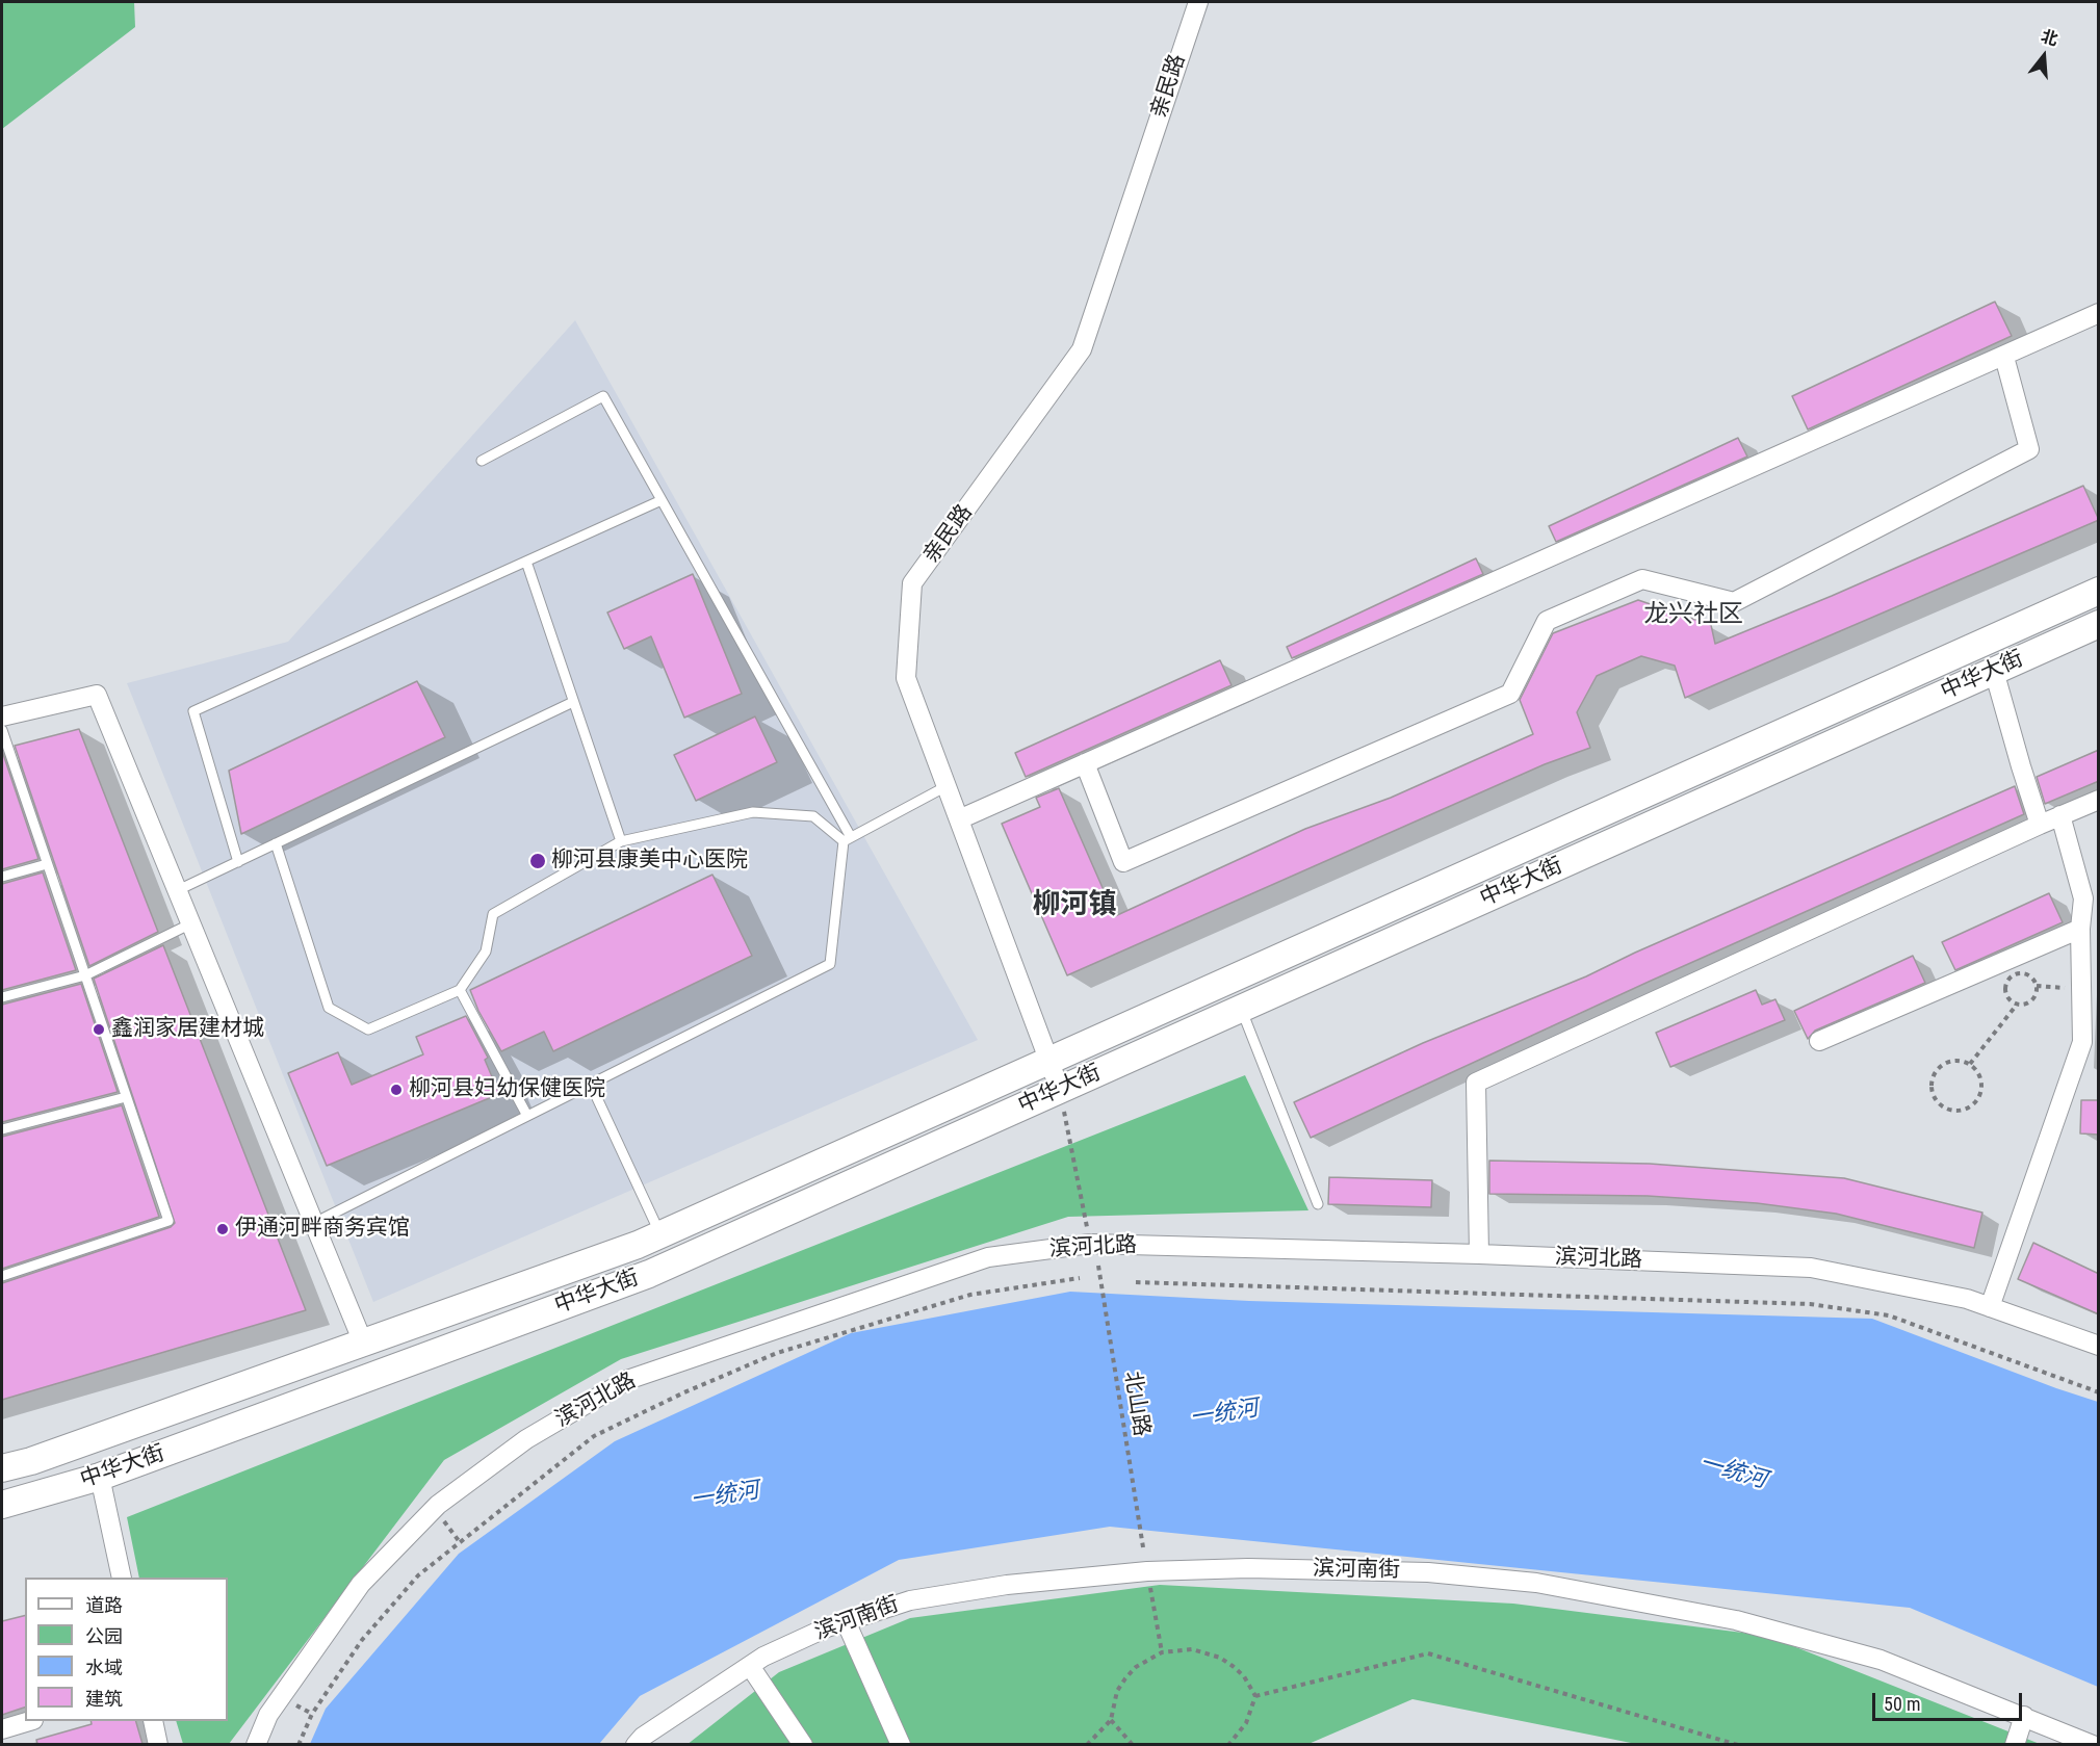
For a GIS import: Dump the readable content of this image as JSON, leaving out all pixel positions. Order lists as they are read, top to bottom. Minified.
{"streets":{"main road":["中华大街"],"street":["亲民路","滨河北路","滨河南街"],"path":["北山路"]},"crossings":[["亲民路","中华大街"],["亲民路","北山路"],["中华大街","北山路"],["滨河北路","北山路"]],"districts":["龙兴社区","柳河镇"],"water":["一统河"],"places":["柳河县康美中心医院","鑫润家居建材城","柳河县妇幼保健医院","伊通河畔商务宾馆"],"legend":["道路","公园","水域","建筑"],"scale_bar":"50 m","north":"top"}
